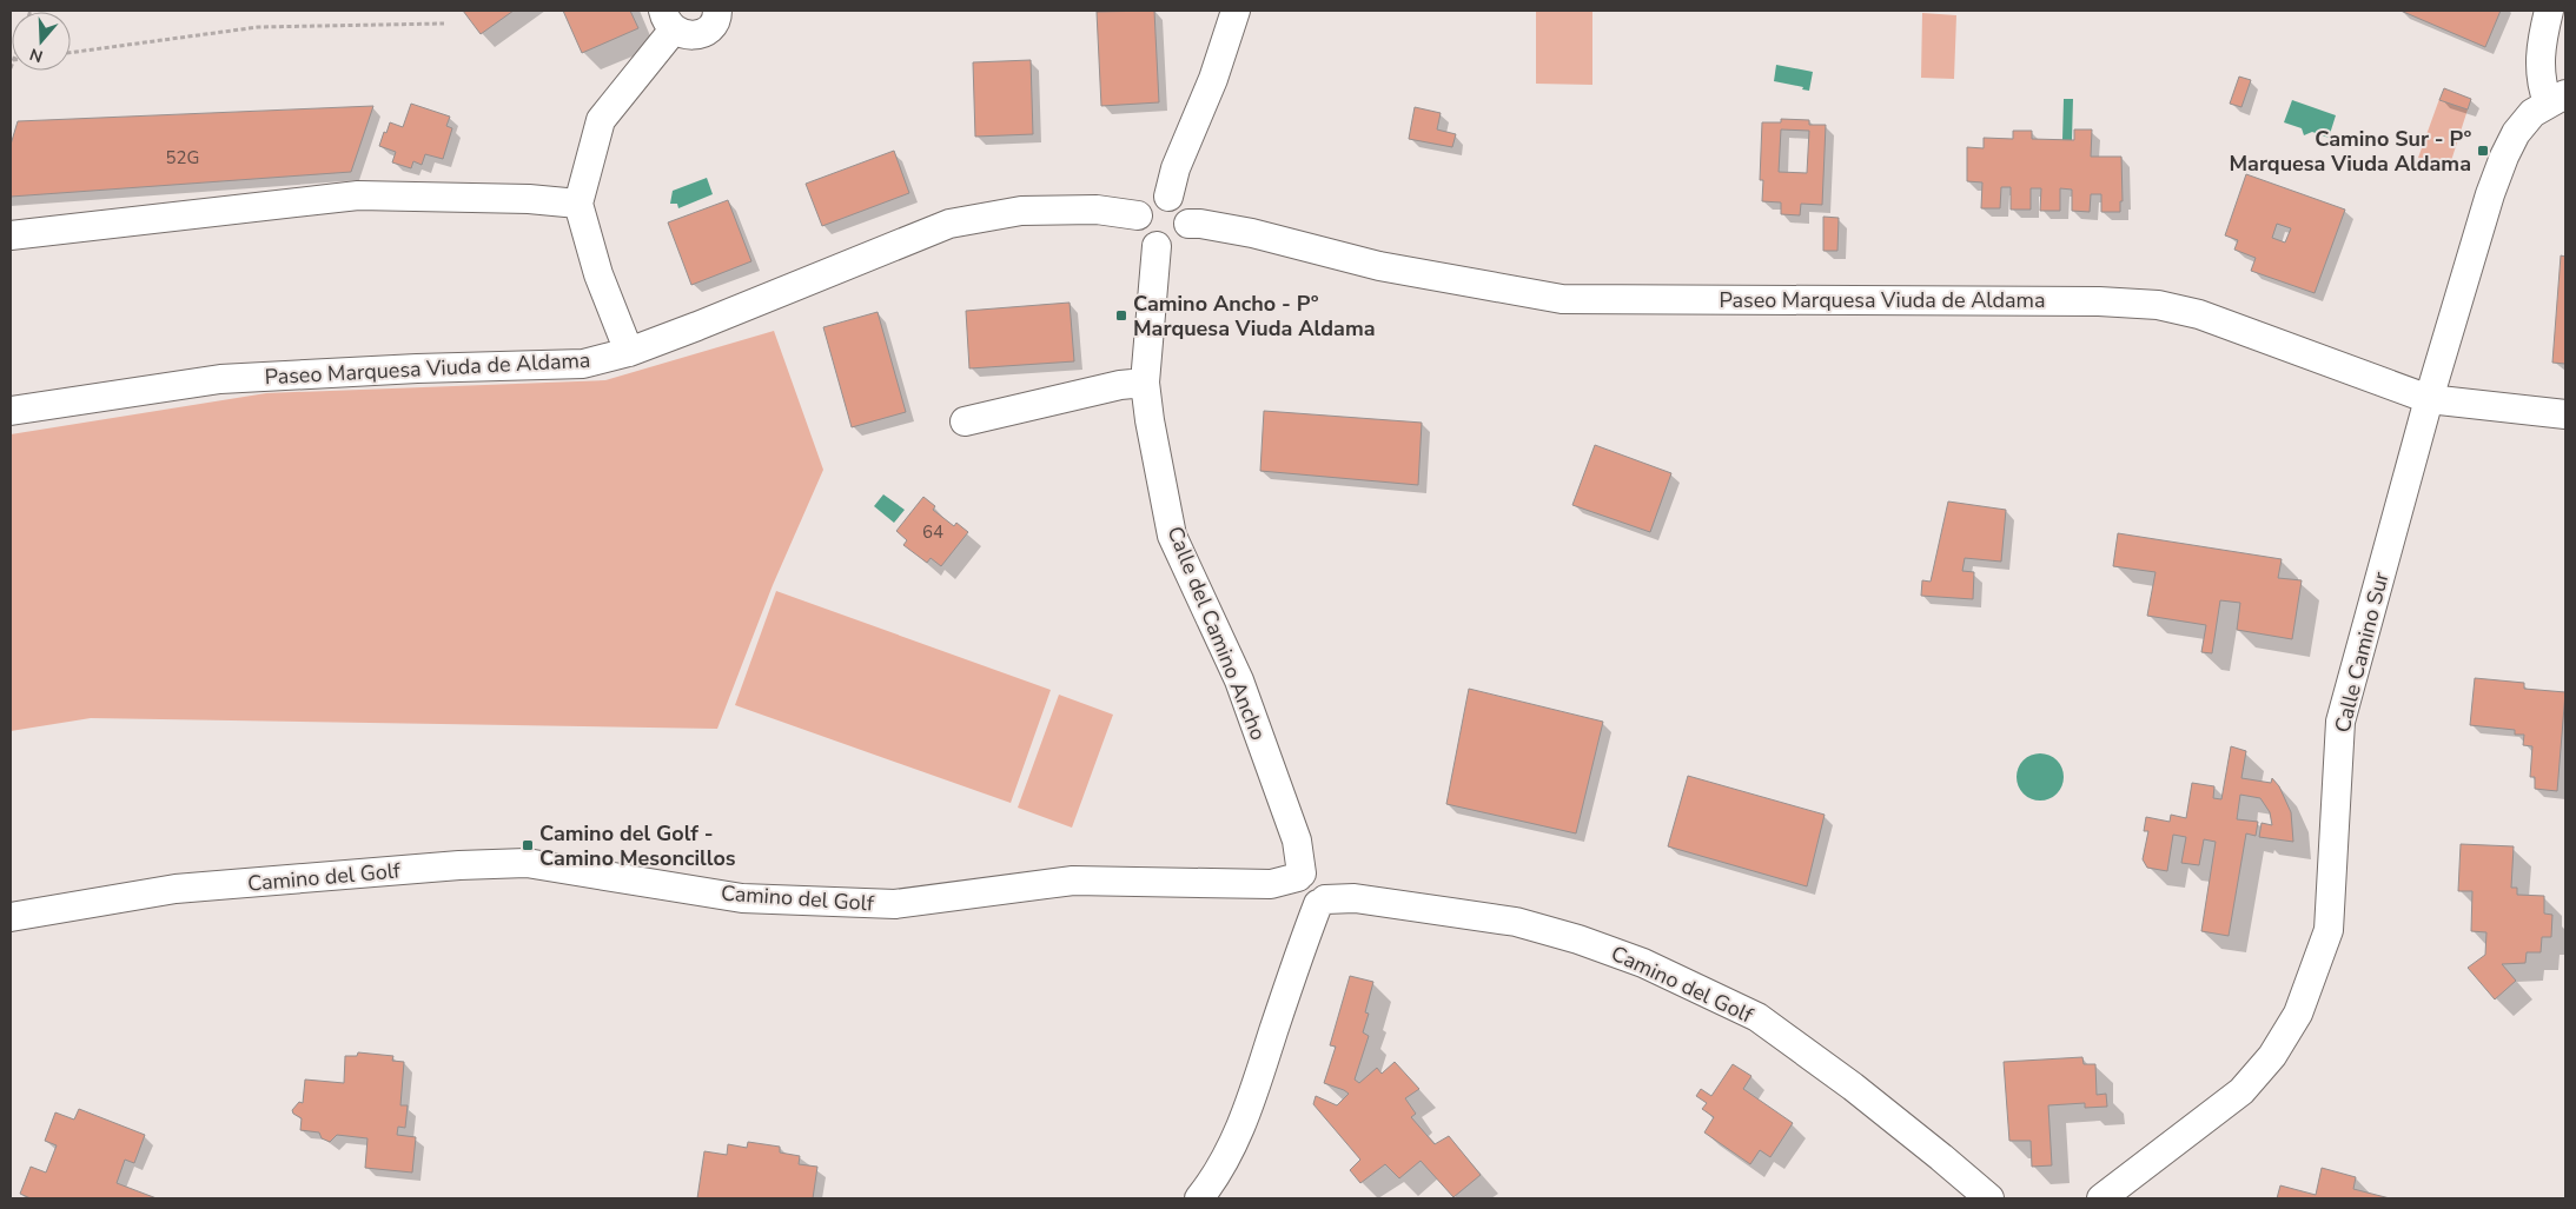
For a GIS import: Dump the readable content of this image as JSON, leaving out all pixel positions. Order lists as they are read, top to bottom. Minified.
{"streets":{"street":["Paseo Marquesa Viuda de Aldama","Calle del Camino Ancho","Calle Camino Sur","Camino del Golf"]},"crossings":[["Paseo Marquesa Viuda de Aldama","Calle del Camino Ancho"],["Paseo Marquesa Viuda de Aldama","Calle Camino Sur"],["Calle del Camino Ancho","Camino del Golf"]],"places":{"transit":["Camino Sur - Pº Marquesa Viuda Aldama","Camino Ancho - Pº Marquesa Viuda Aldama","Camino del Golf - Camino Mesoncillos"]},"house_numbers":["52G","64"],"north":"bottom"}
